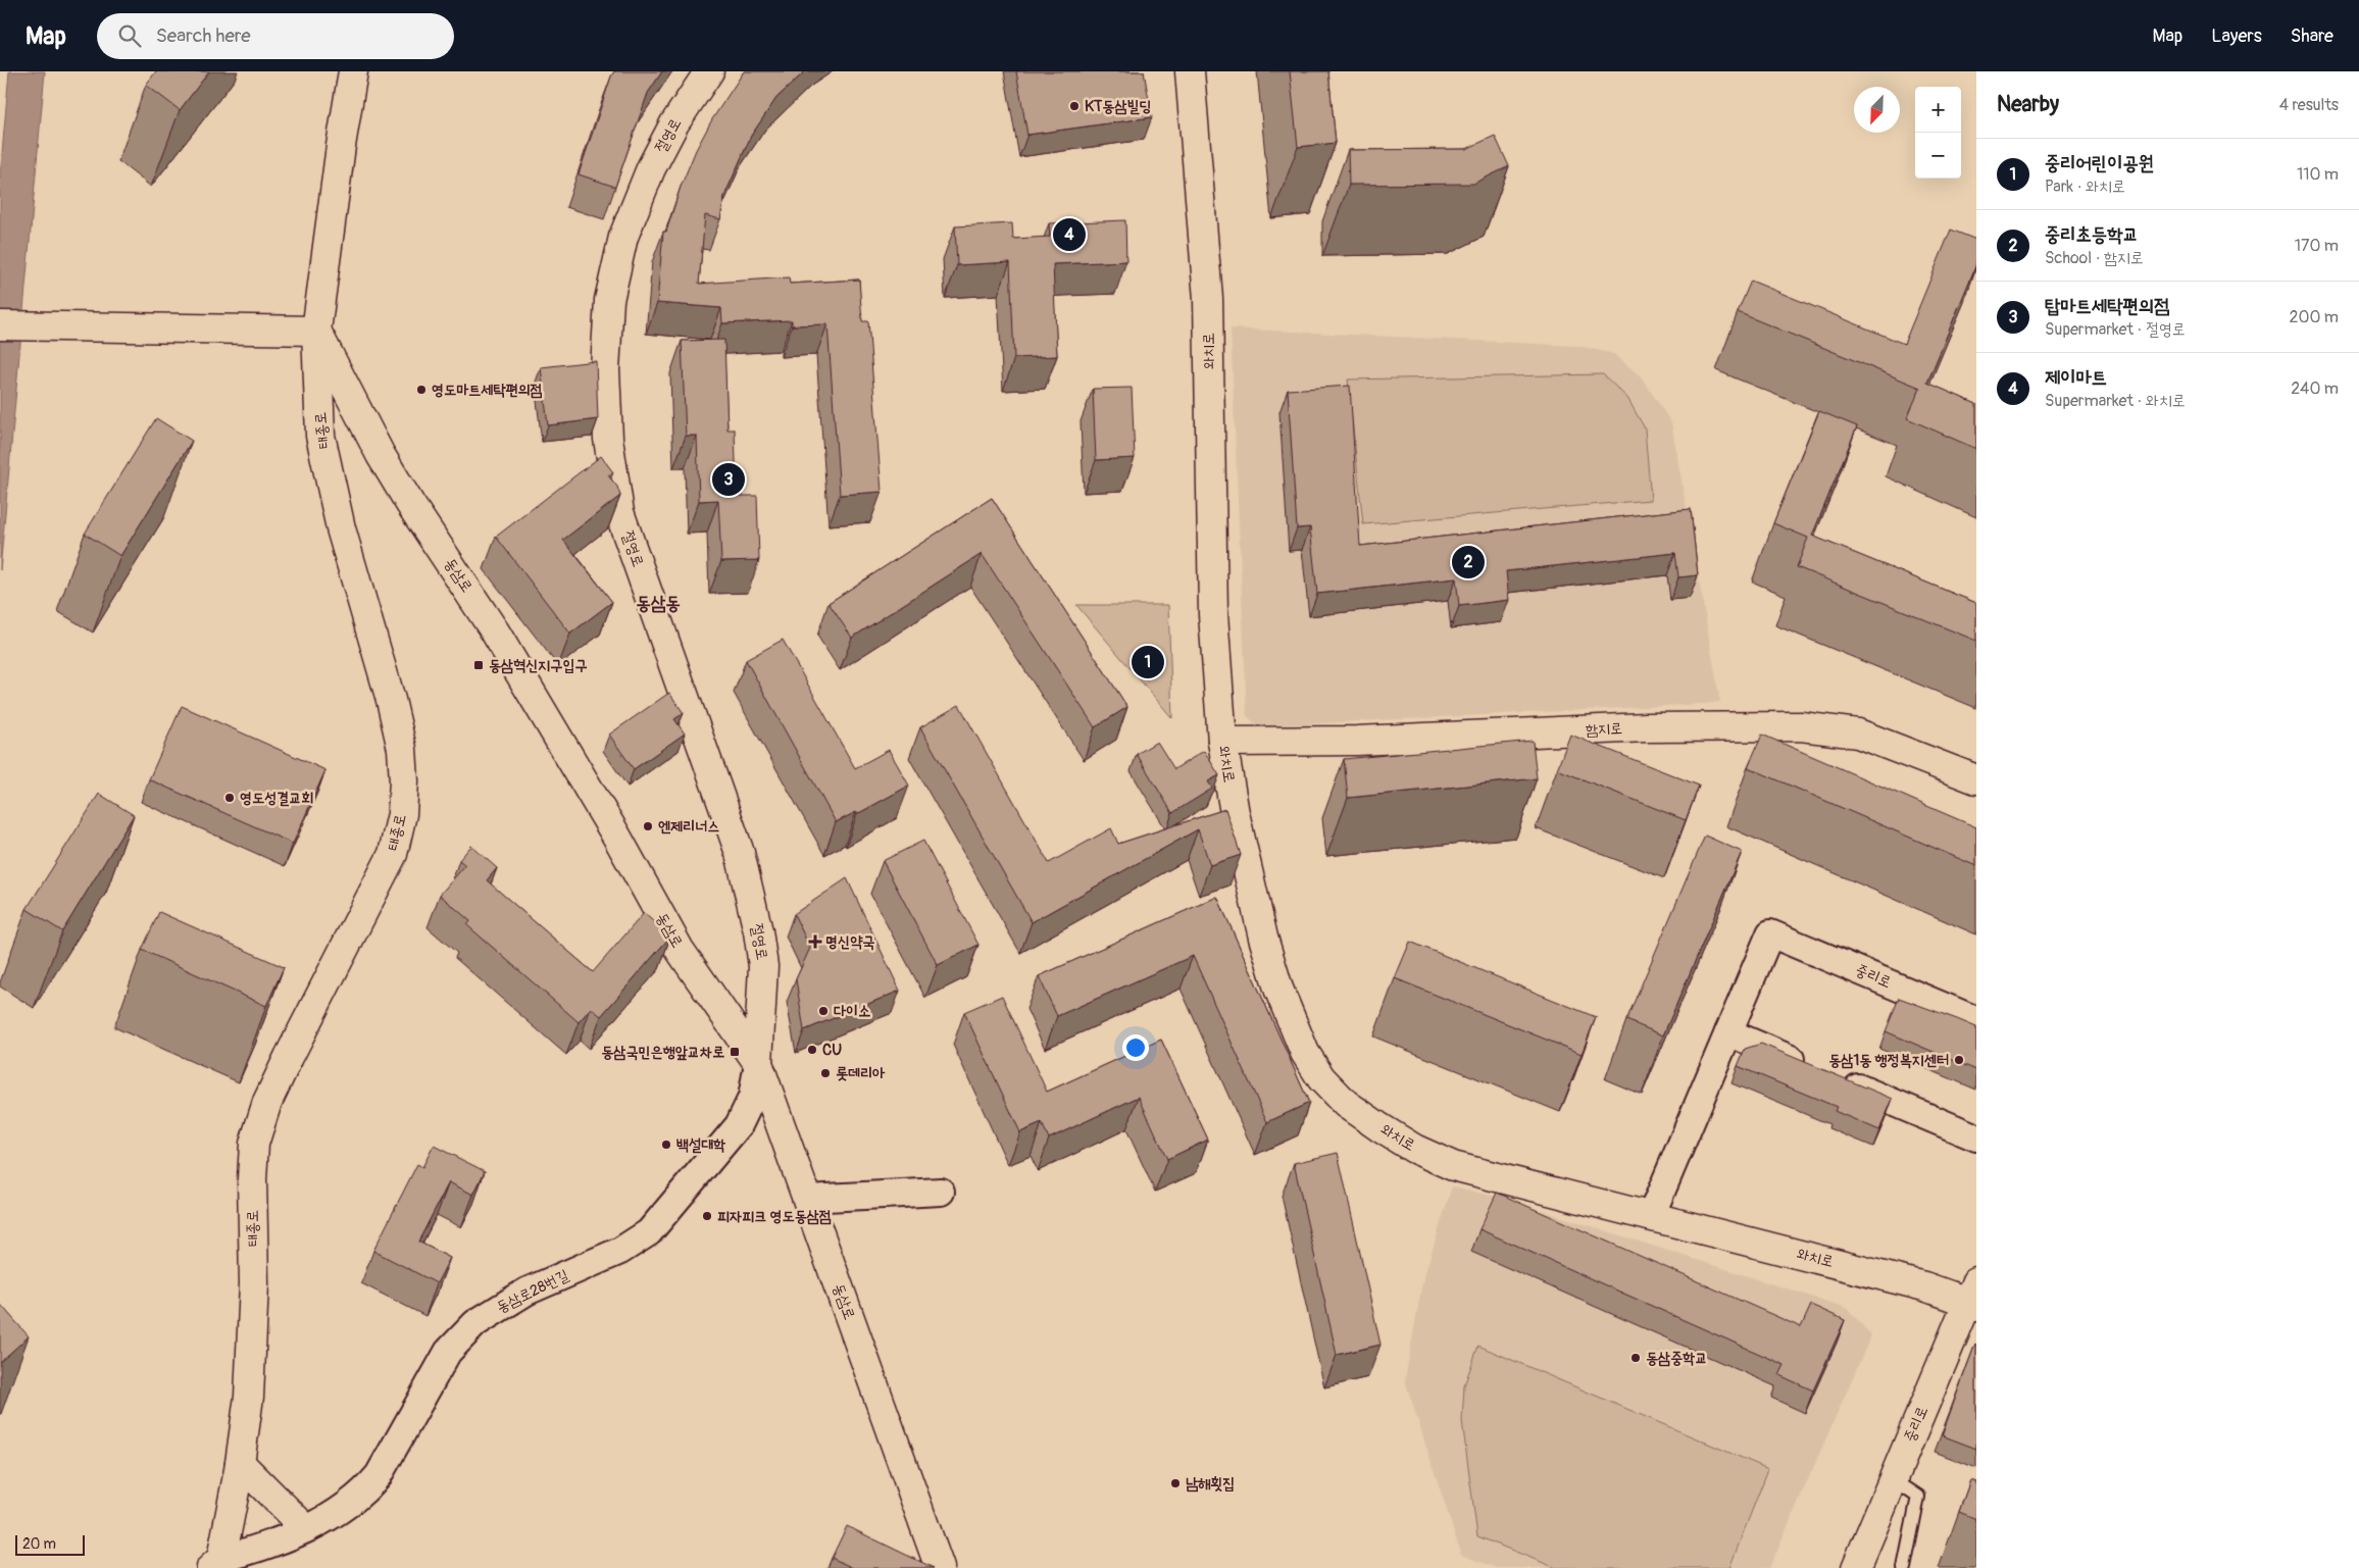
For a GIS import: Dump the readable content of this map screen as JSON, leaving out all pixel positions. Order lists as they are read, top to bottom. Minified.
{"streets":{"main road":["절영로","와치로","태종로","동삼로","함지로","중리로"],"street":["동삼로28번길"]},"crossings":[["절영로","동삼로"],["절영로","동삼로28번길"],["와치로","함지로"],["와치로","중리로"],["태종로","동삼로"],["태종로","동삼로28번길"],["동삼로","동삼로28번길"]],"districts":["동삼동"],"places":{"other":["KT동삼빌딩","영도마트세탁편의점","영도성결교회","엔제리너스","다이소","CU","동삼1동 행정복지센터","롯데리아","백설대학","피자피크 영도동삼점","동삼중학교","남해횟집"],"transit":["동삼혁신지구입구","동삼국민은행앞교차로"],"health":["명신약국"]},"scale_bar":"20 m","north":"bottom left","page":{"header":"Map","search":"Search here","nav":["Map","Layers","Share"],"heading":["Nearby","4 results"],"map_buttons":["+","−"],"list":[{"mark":"1","name":"중리어린이공원","note":"Park · 와치로","value":"110 m"},{"mark":"2","name":"중리초등학교","note":"School · 함지로","value":"170 m"},{"mark":"3","name":"탑마트세탁편의점","note":"Supermarket · 절영로","value":"200 m"},{"mark":"4","name":"제이마트","note":"Supermarket · 와치로","value":"240 m"}],"pins":["4","3","2","1"],"scale":"20 m"}}
